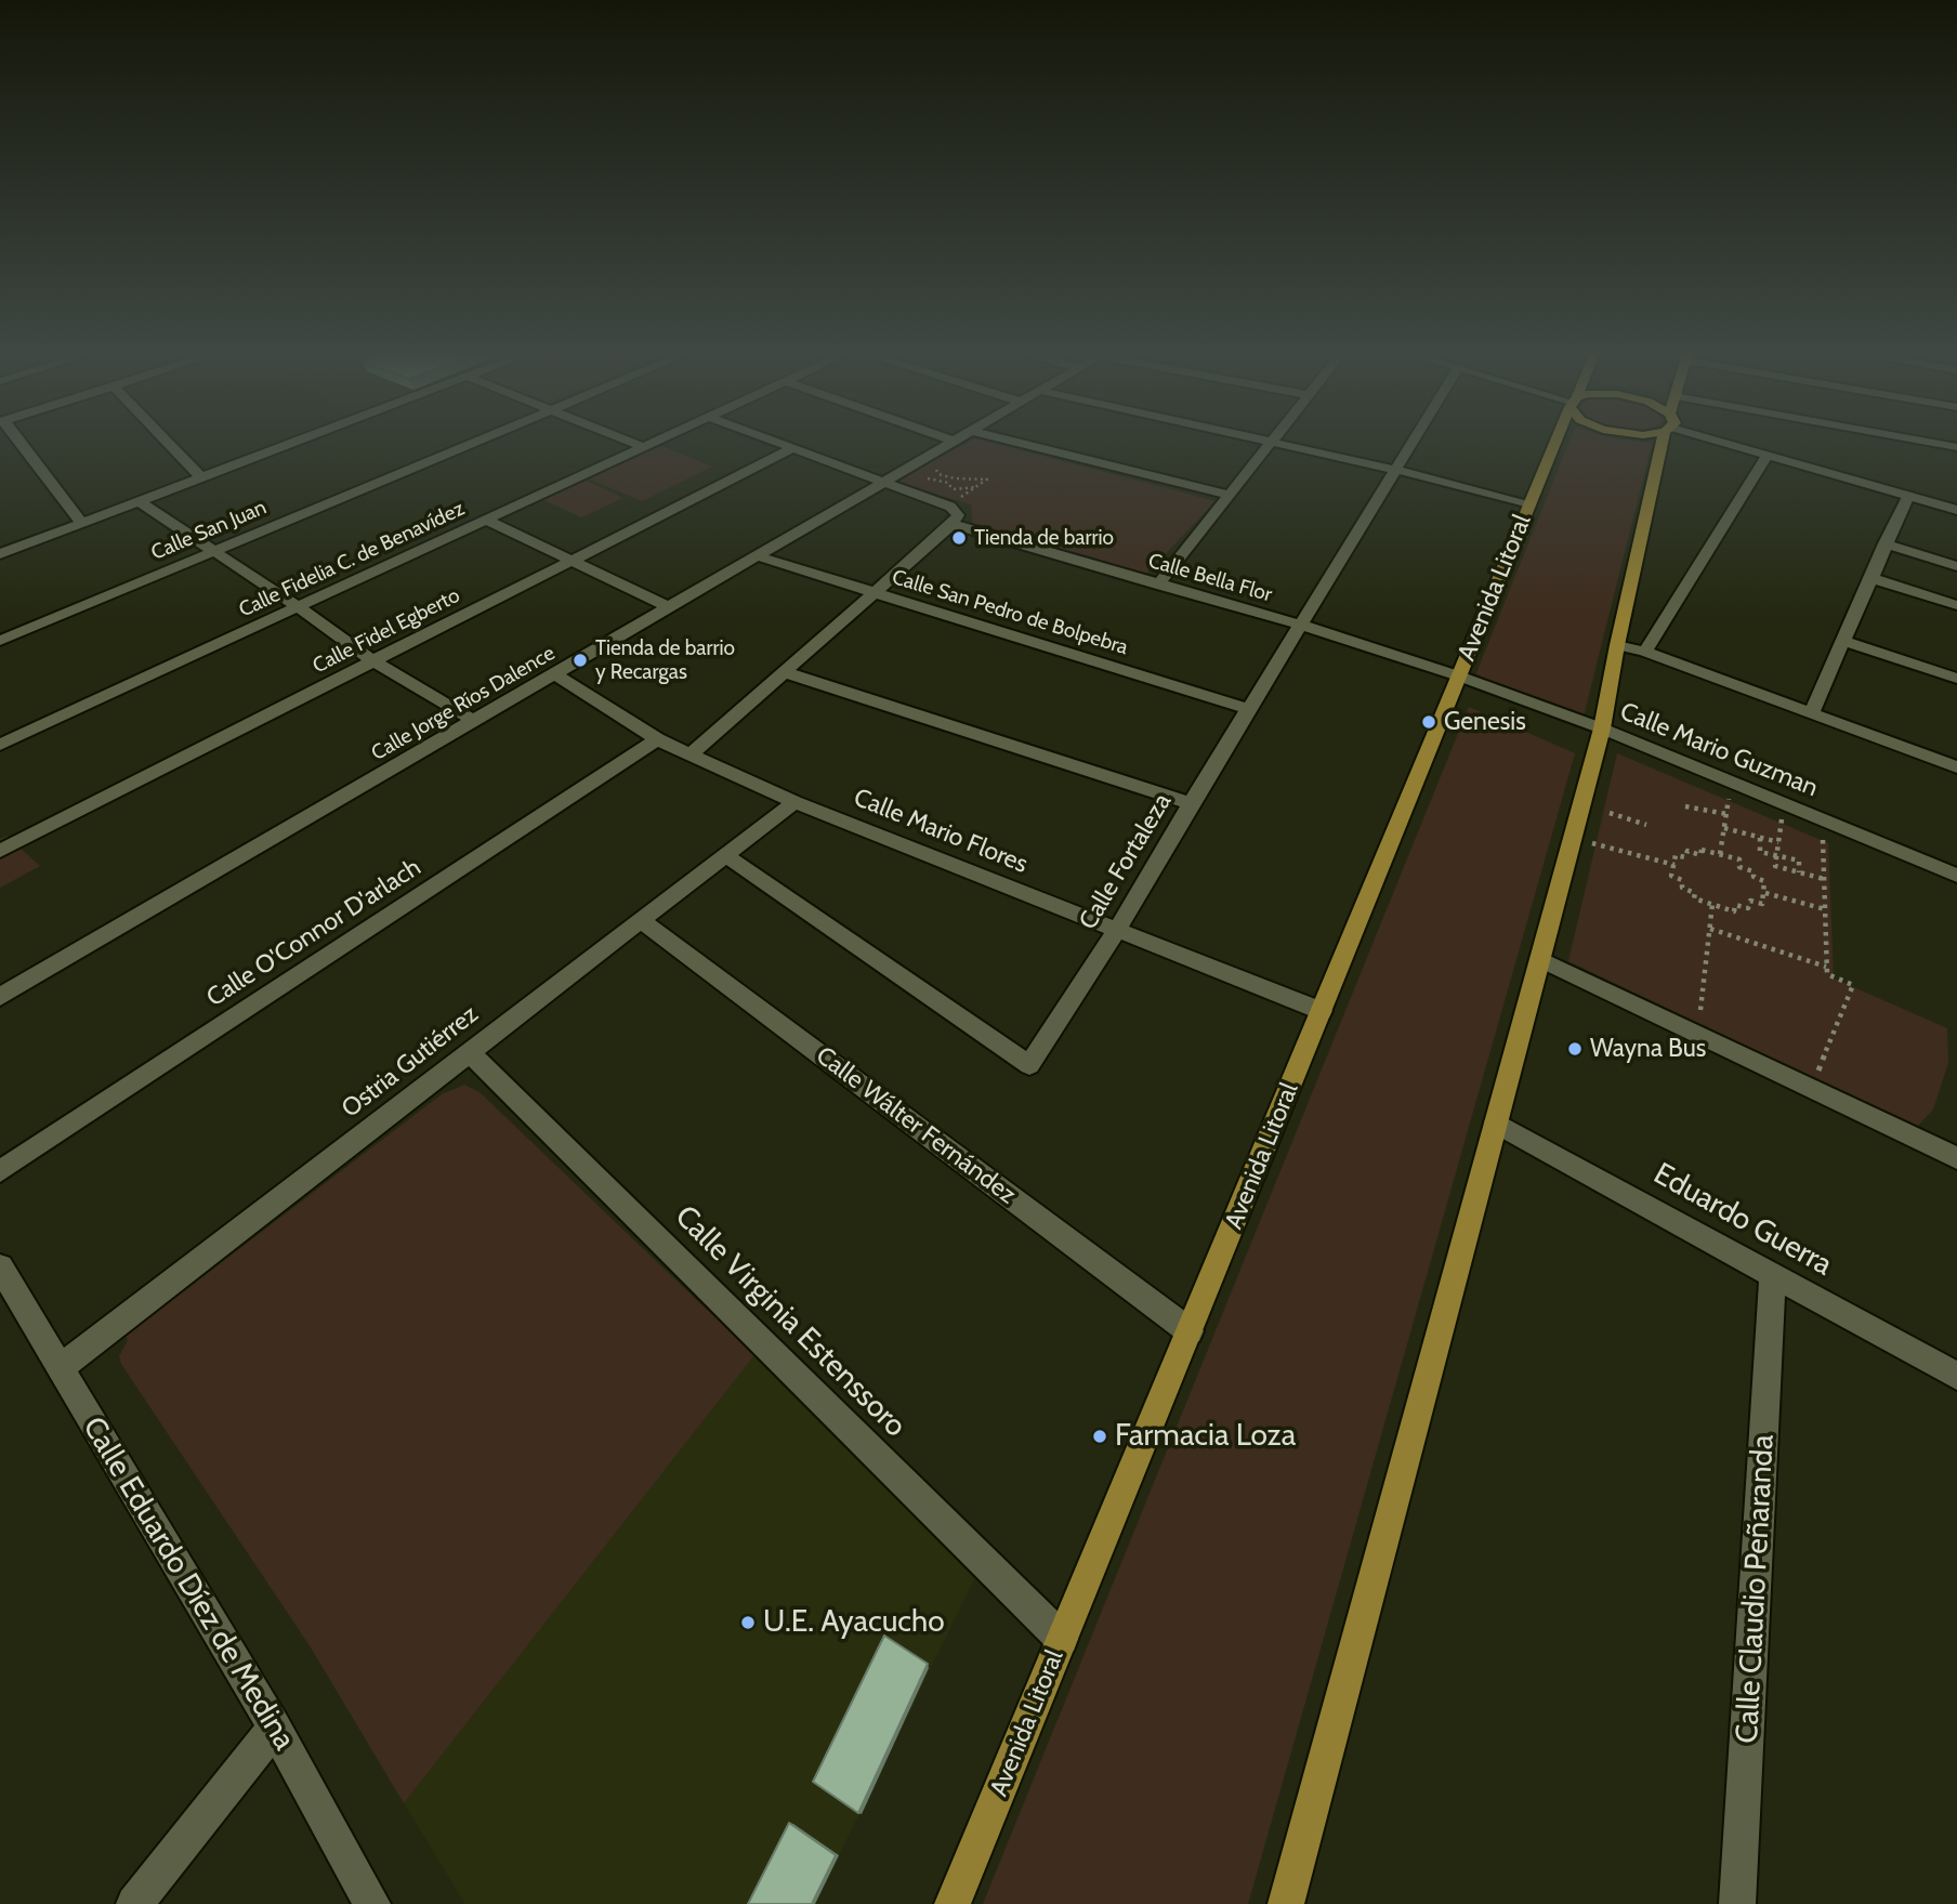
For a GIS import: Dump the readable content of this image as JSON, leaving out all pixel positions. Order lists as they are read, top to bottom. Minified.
{"streets":{"main road":["Avenida Litoral"],"street":["Calle San Juan","Calle Fidelia C. de Benavídez","Calle Bella Flor","Calle San Pedro de Bolpebra","Calle Fidel Egberto","Calle Jorge Ríos Dalence","Calle Mario Guzman","Calle Mario Flores","Calle Fortaleza","Calle O'Connor D'arlach","Ostria Gutiérrez","Calle Wálter Fernández","Eduardo Guerra","Calle Virginia Estenssoro","Calle Eduardo Díez de Medina","Calle Claudio Peñaranda"]},"crossings":[["Calle Bella Flor","Avenida Litoral"],["Calle Bella Flor","Calle Mario Guzman"],["Calle Bella Flor","Calle Fortaleza"],["Avenida Litoral","Calle Mario Guzman"],["Avenida Litoral","Calle Mario Flores"],["Avenida Litoral","Calle Wálter Fernández"],["Avenida Litoral","Calle Virginia Estenssoro"],["Calle San Pedro de Bolpebra","Calle Jorge Ríos Dalence"],["Calle San Pedro de Bolpebra","Calle Fortaleza"],["Calle Jorge Ríos Dalence","Calle Mario Flores"],["Calle Mario Flores","Calle Fortaleza"],["Calle Mario Flores","Calle O'Connor D'arlach"],["Calle Mario Flores","Ostria Gutiérrez"],["Calle Fortaleza","Ostria Gutiérrez"],["Ostria Gutiérrez","Calle Wálter Fernández"],["Ostria Gutiérrez","Calle Virginia Estenssoro"],["Ostria Gutiérrez","Calle Eduardo Díez de Medina"],["Eduardo Guerra","Calle Claudio Peñaranda"]],"places":["Tienda de barrio","Tienda de barrio y Recargas","Genesis","Wayna Bus","Farmacia Loza","U.E. Ayacucho"]}
